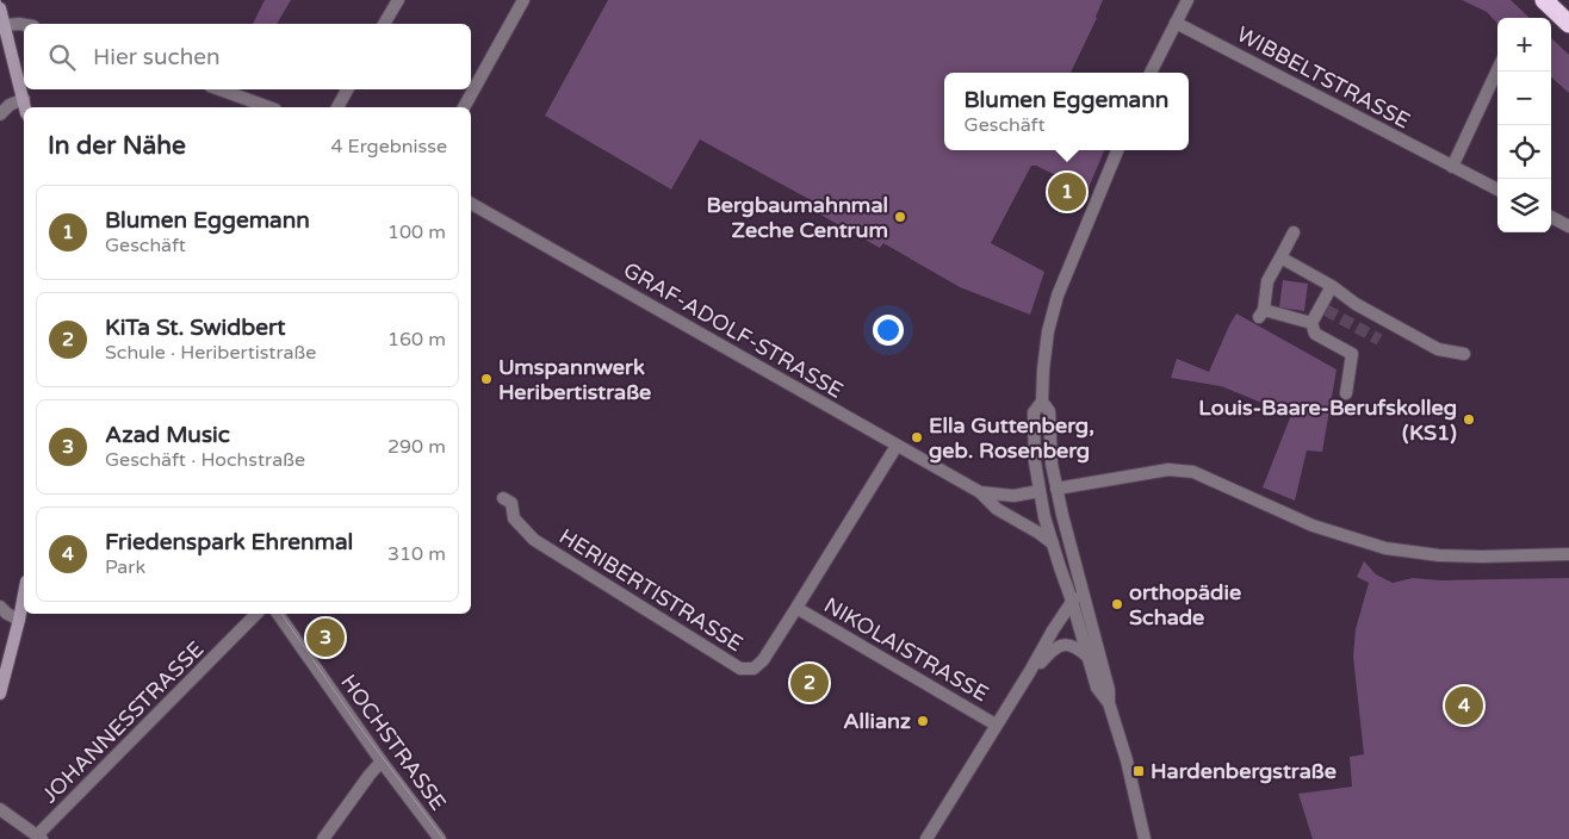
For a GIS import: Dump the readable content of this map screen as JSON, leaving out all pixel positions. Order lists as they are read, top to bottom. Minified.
{"streets":{"street":["WIBBELTSTRASSE","GRAF-ADOLF-STRASSE","HERIBERTISTRASSE","NIKOLAISTRASSE","JOHANNESSTRASSE","HOCHSTRASSE"]},"crossings":[["GRAF-ADOLF-STRASSE","HERIBERTISTRASSE"],["HERIBERTISTRASSE","NIKOLAISTRASSE"]],"places":{"other":["Bergbaumahnmal Zeche Centrum","Umspannwerk Heribertistraße","Louis-Baare-Berufskolleg (KS1)","Ella Guttenberg, geb. Rosenberg","orthopädie Schade","Allianz"],"transit":["Hardenbergstraße"]},"page":{"map_buttons":["+","−"],"search":"Hier suchen","popup":["Blumen Eggemann","Geschäft"],"heading":["In der Nähe","4 Ergebnisse"],"pins":["1","3","2","4"],"list":[{"mark":"1","name":"Blumen Eggemann","note":"Geschäft","value":"100 m"},{"mark":"2","name":"KiTa St. Swidbert","note":"Schule · Heribertistraße","value":"160 m"},{"mark":"3","name":"Azad Music","note":"Geschäft · Hochstraße","value":"290 m"},{"mark":"4","name":"Friedenspark Ehrenmal","note":"Park","value":"310 m"}]}}
